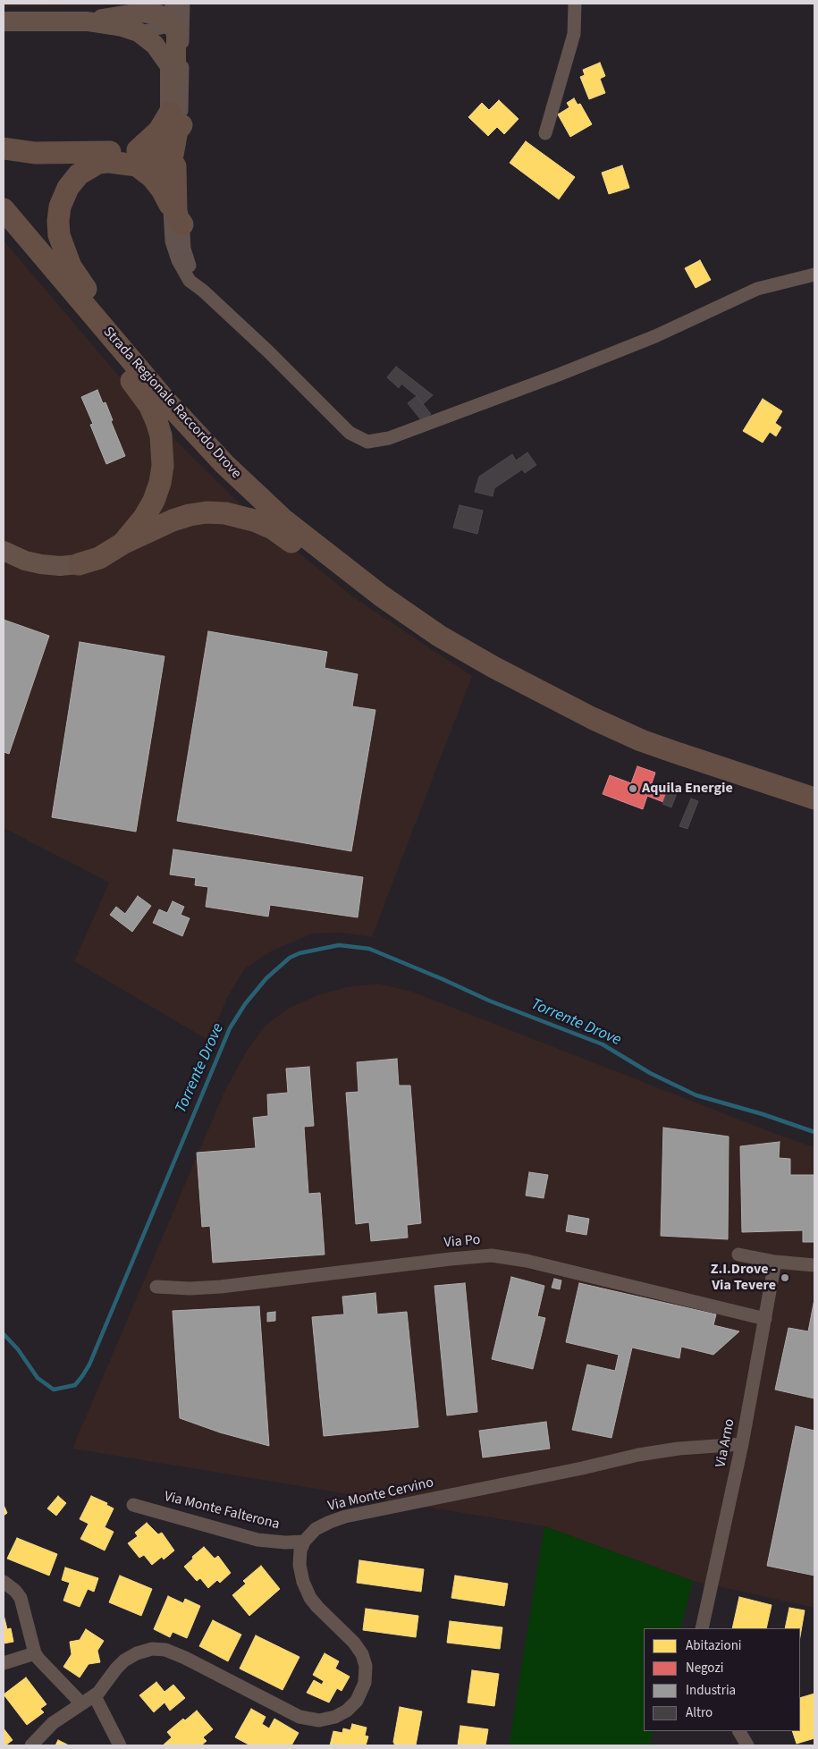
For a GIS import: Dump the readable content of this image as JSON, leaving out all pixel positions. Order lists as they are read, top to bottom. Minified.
{"streets":{"main road":["Strada Regionale Raccordo Drove"],"street":["Via Po","Via Arno","Via Monte Cervino","Via Monte Falterona"]},"crossings":[["Via Po","Via Arno"],["Via Arno","Via Monte Cervino"],["Via Monte Cervino","Via Monte Falterona"]],"water":["Torrente Drove"],"places":["Aquila Energie","Z.I.Drove - Via Tevere"],"legend":["Abitazioni","Negozi","Industria","Altro"]}
